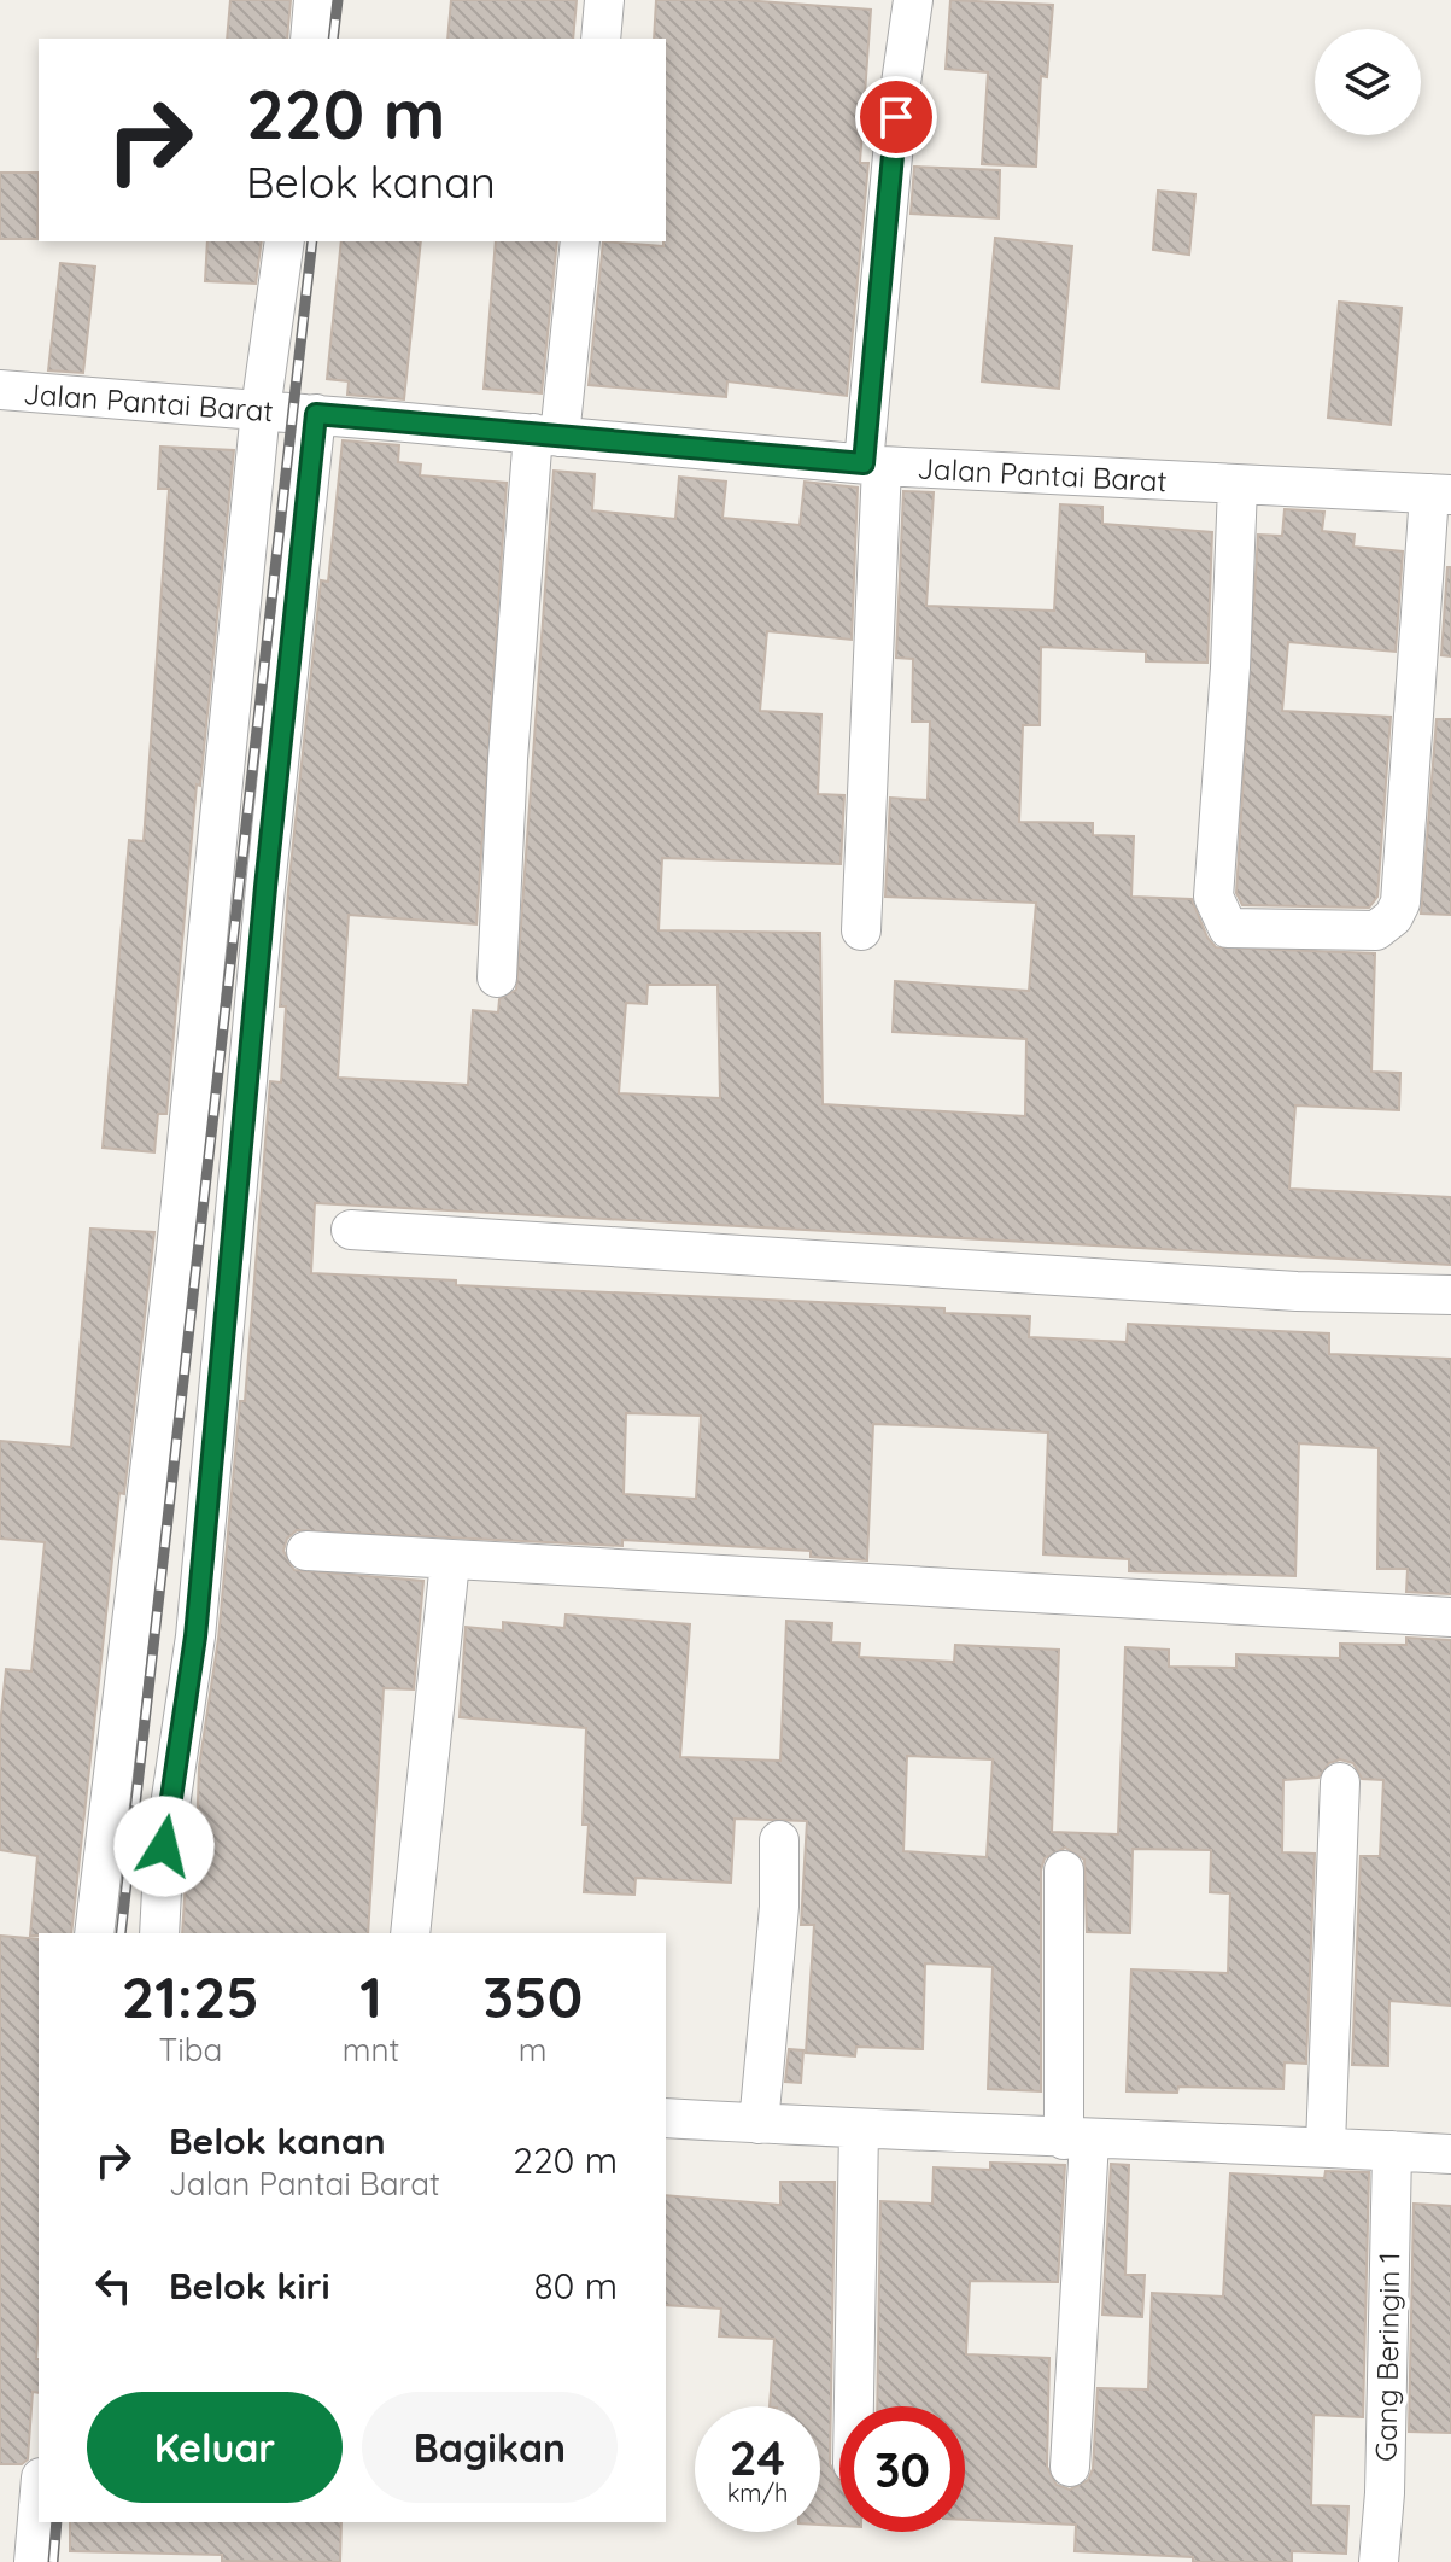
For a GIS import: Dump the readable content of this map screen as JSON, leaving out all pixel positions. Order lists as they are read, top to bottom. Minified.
{"streets":{"street":["Jalan Pantai Barat","Gang Beringin 1"]},"page":{"turn":["220 m","Belok kanan"],"eta":["21:25","Tiba","1","mnt","350","m"],"list":[{"name":"Belok kanan","note":"Jalan Pantai Barat","value":"220 m"},{"name":"Belok kiri","value":"80 m"}],"buttons":["Keluar","Bagikan"],"speed":"24 km/h","limit":"30"}}
